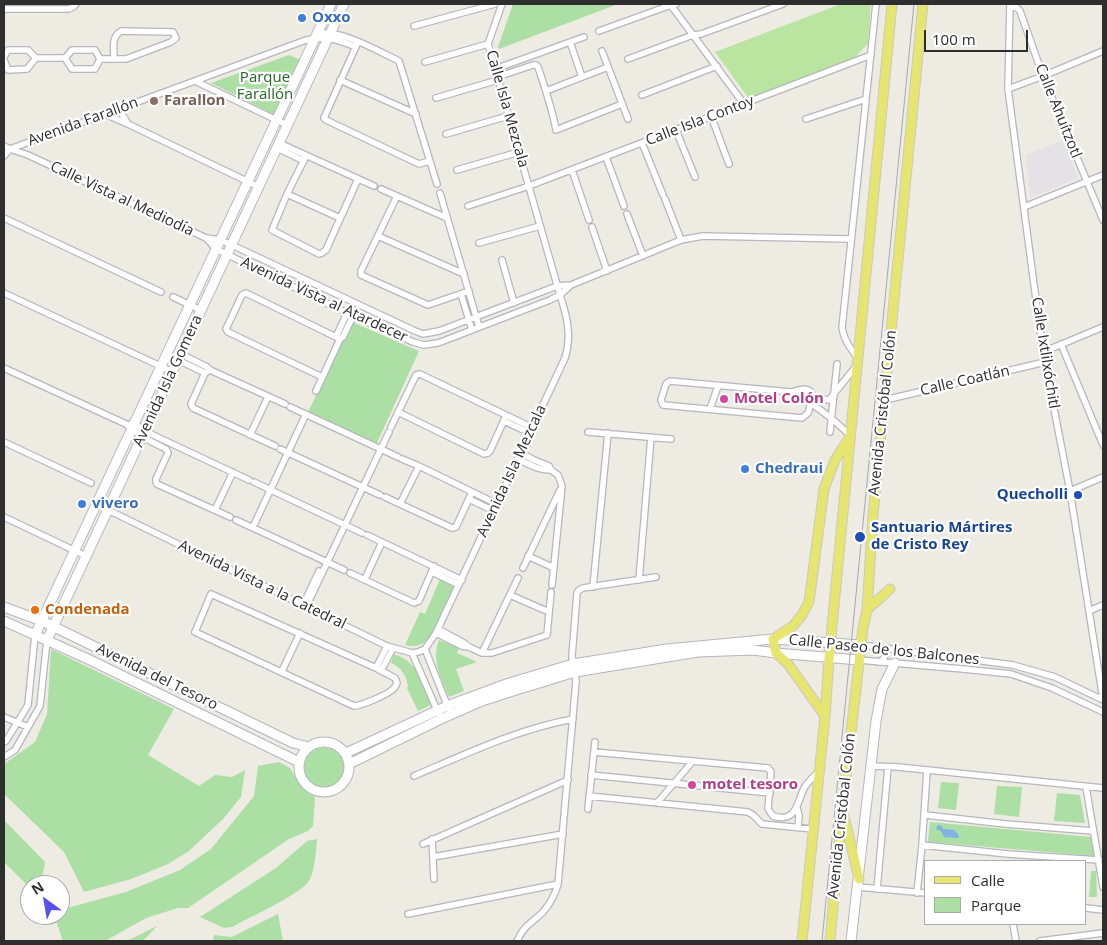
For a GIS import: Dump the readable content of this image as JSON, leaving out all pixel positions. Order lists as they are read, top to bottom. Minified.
{"streets":{"main road":["Avenida Isla Gomera","Avenida Cristóbal Colón","Calle Paseo de los Balcones","Avenida del Tesoro"],"street":["Calle Isla Mezcala","Calle Ahuítzotl","Calle Isla Contoy","Avenida Farallón","Calle Vista al Mediodía","Avenida Vista al Atardecer","Calle Ixtlilxóchitl","Calle Coatlán","Avenida Isla Mezcala","Avenida Vista a la Catedral"]},"crossings":[["Calle Isla Mezcala","Calle Isla Contoy"],["Calle Isla Mezcala","Avenida Isla Mezcala"],["Calle Ahuítzotl","Calle Ixtlilxóchitl"],["Avenida Farallón","Calle Vista al Mediodía"],["Avenida Farallón","Avenida Isla Gomera"],["Calle Vista al Mediodía","Avenida Vista al Atardecer"],["Calle Vista al Mediodía","Avenida Isla Gomera"],["Avenida Vista al Atardecer","Avenida Isla Gomera"],["Avenida Vista al Atardecer","Avenida Isla Mezcala"],["Calle Ixtlilxóchitl","Calle Coatlán"],["Calle Ixtlilxóchitl","Calle Paseo de los Balcones"],["Avenida Isla Gomera","Avenida Vista a la Catedral"],["Avenida Isla Gomera","Avenida del Tesoro"],["Calle Coatlán","Avenida Cristóbal Colón"],["Avenida Cristóbal Colón","Calle Paseo de los Balcones"],["Avenida Isla Mezcala","Avenida Vista a la Catedral"],["Calle Paseo de los Balcones","Avenida del Tesoro"]],"parks":["Parque Farallón"],"places":["Oxxo","Farallon","Motel Colón","Chedraui","Quecholli","vivero","Santuario Mártires de Cristo Rey","Condenada","motel tesoro"],"legend":["Calle","Parque"],"scale_bar":"100 m","north":"top left"}
